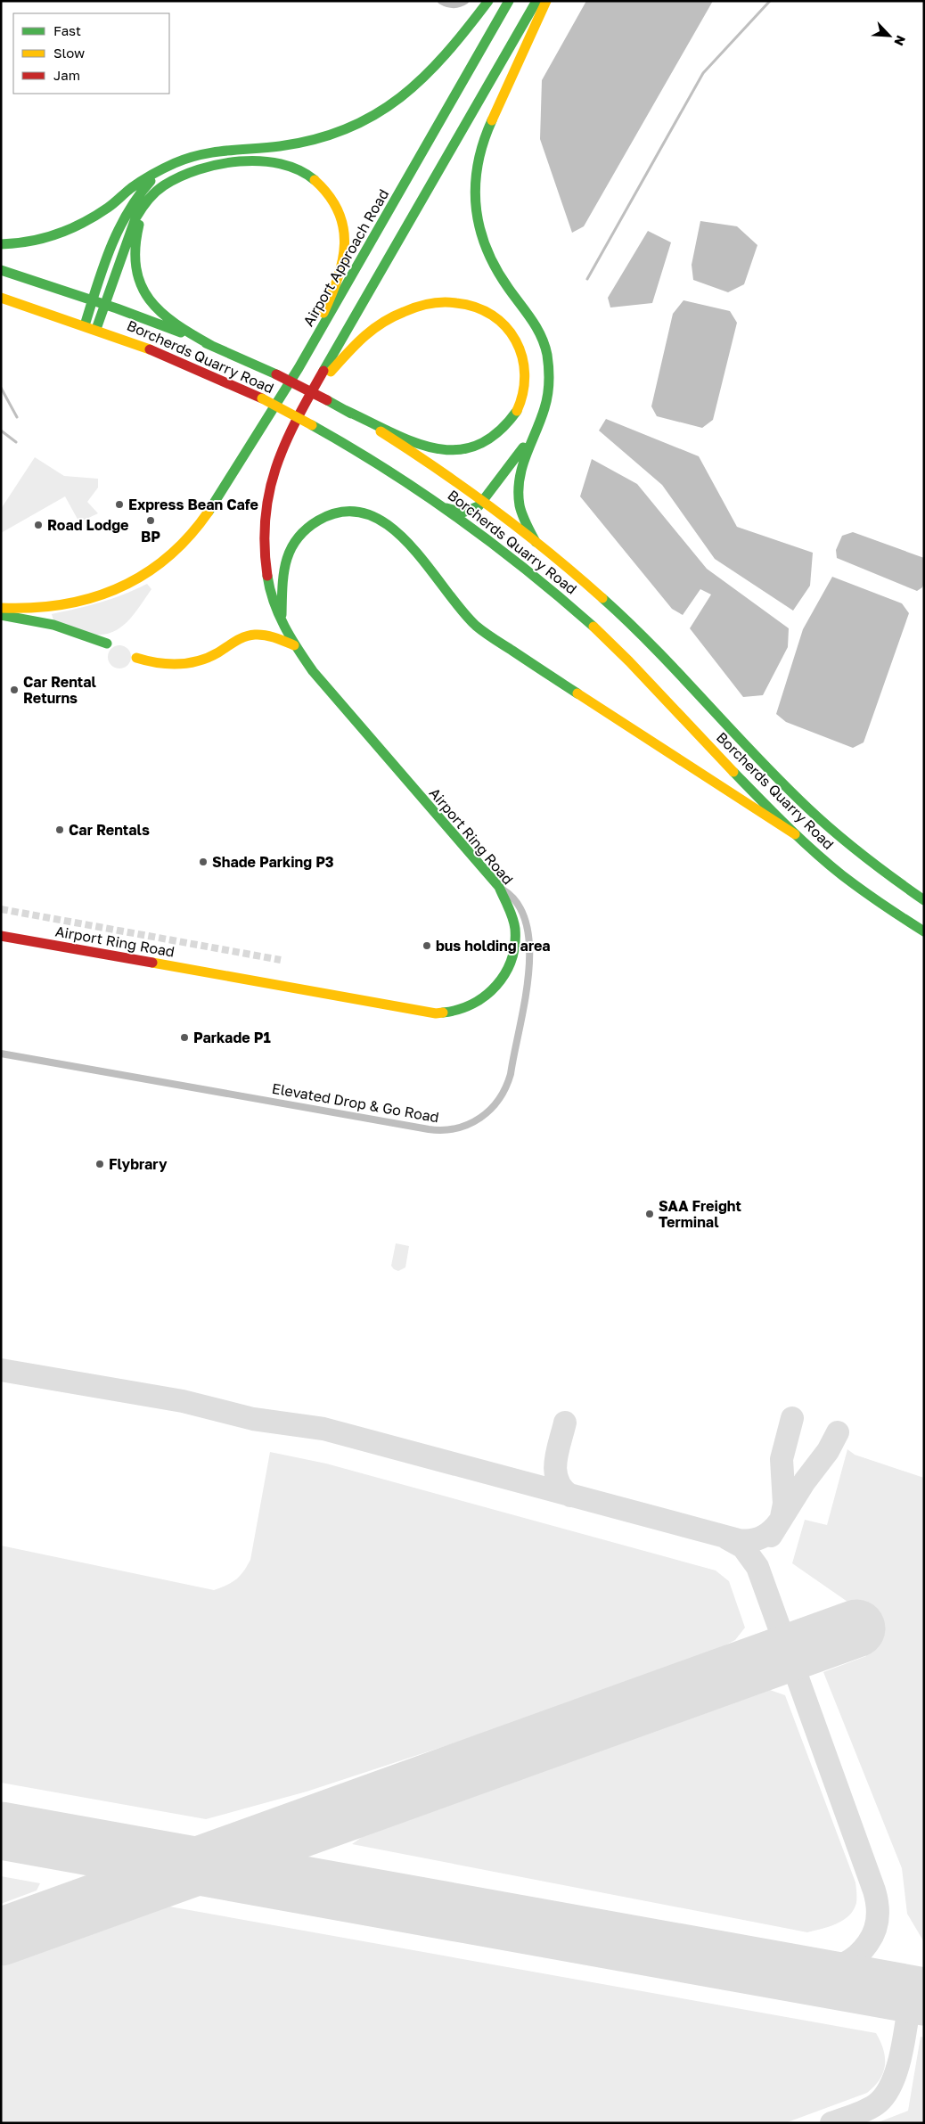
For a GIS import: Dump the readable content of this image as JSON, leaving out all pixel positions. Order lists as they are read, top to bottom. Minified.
{"streets":{"main road":["Airport Approach Road","Borcherds Quarry Road","Airport Ring Road"],"street":["Elevated Drop & Go Road"]},"crossings":[["Airport Ring Road","Elevated Drop & Go Road"]],"places":["Express Bean Cafe","BP","Road Lodge","Car Rental Returns","Car Rentals","Shade Parking P3","bus holding area","Parkade P1","Flybrary","SAA Freight Terminal"],"legend":["Fast","Slow","Jam"],"north":"bottom right"}
